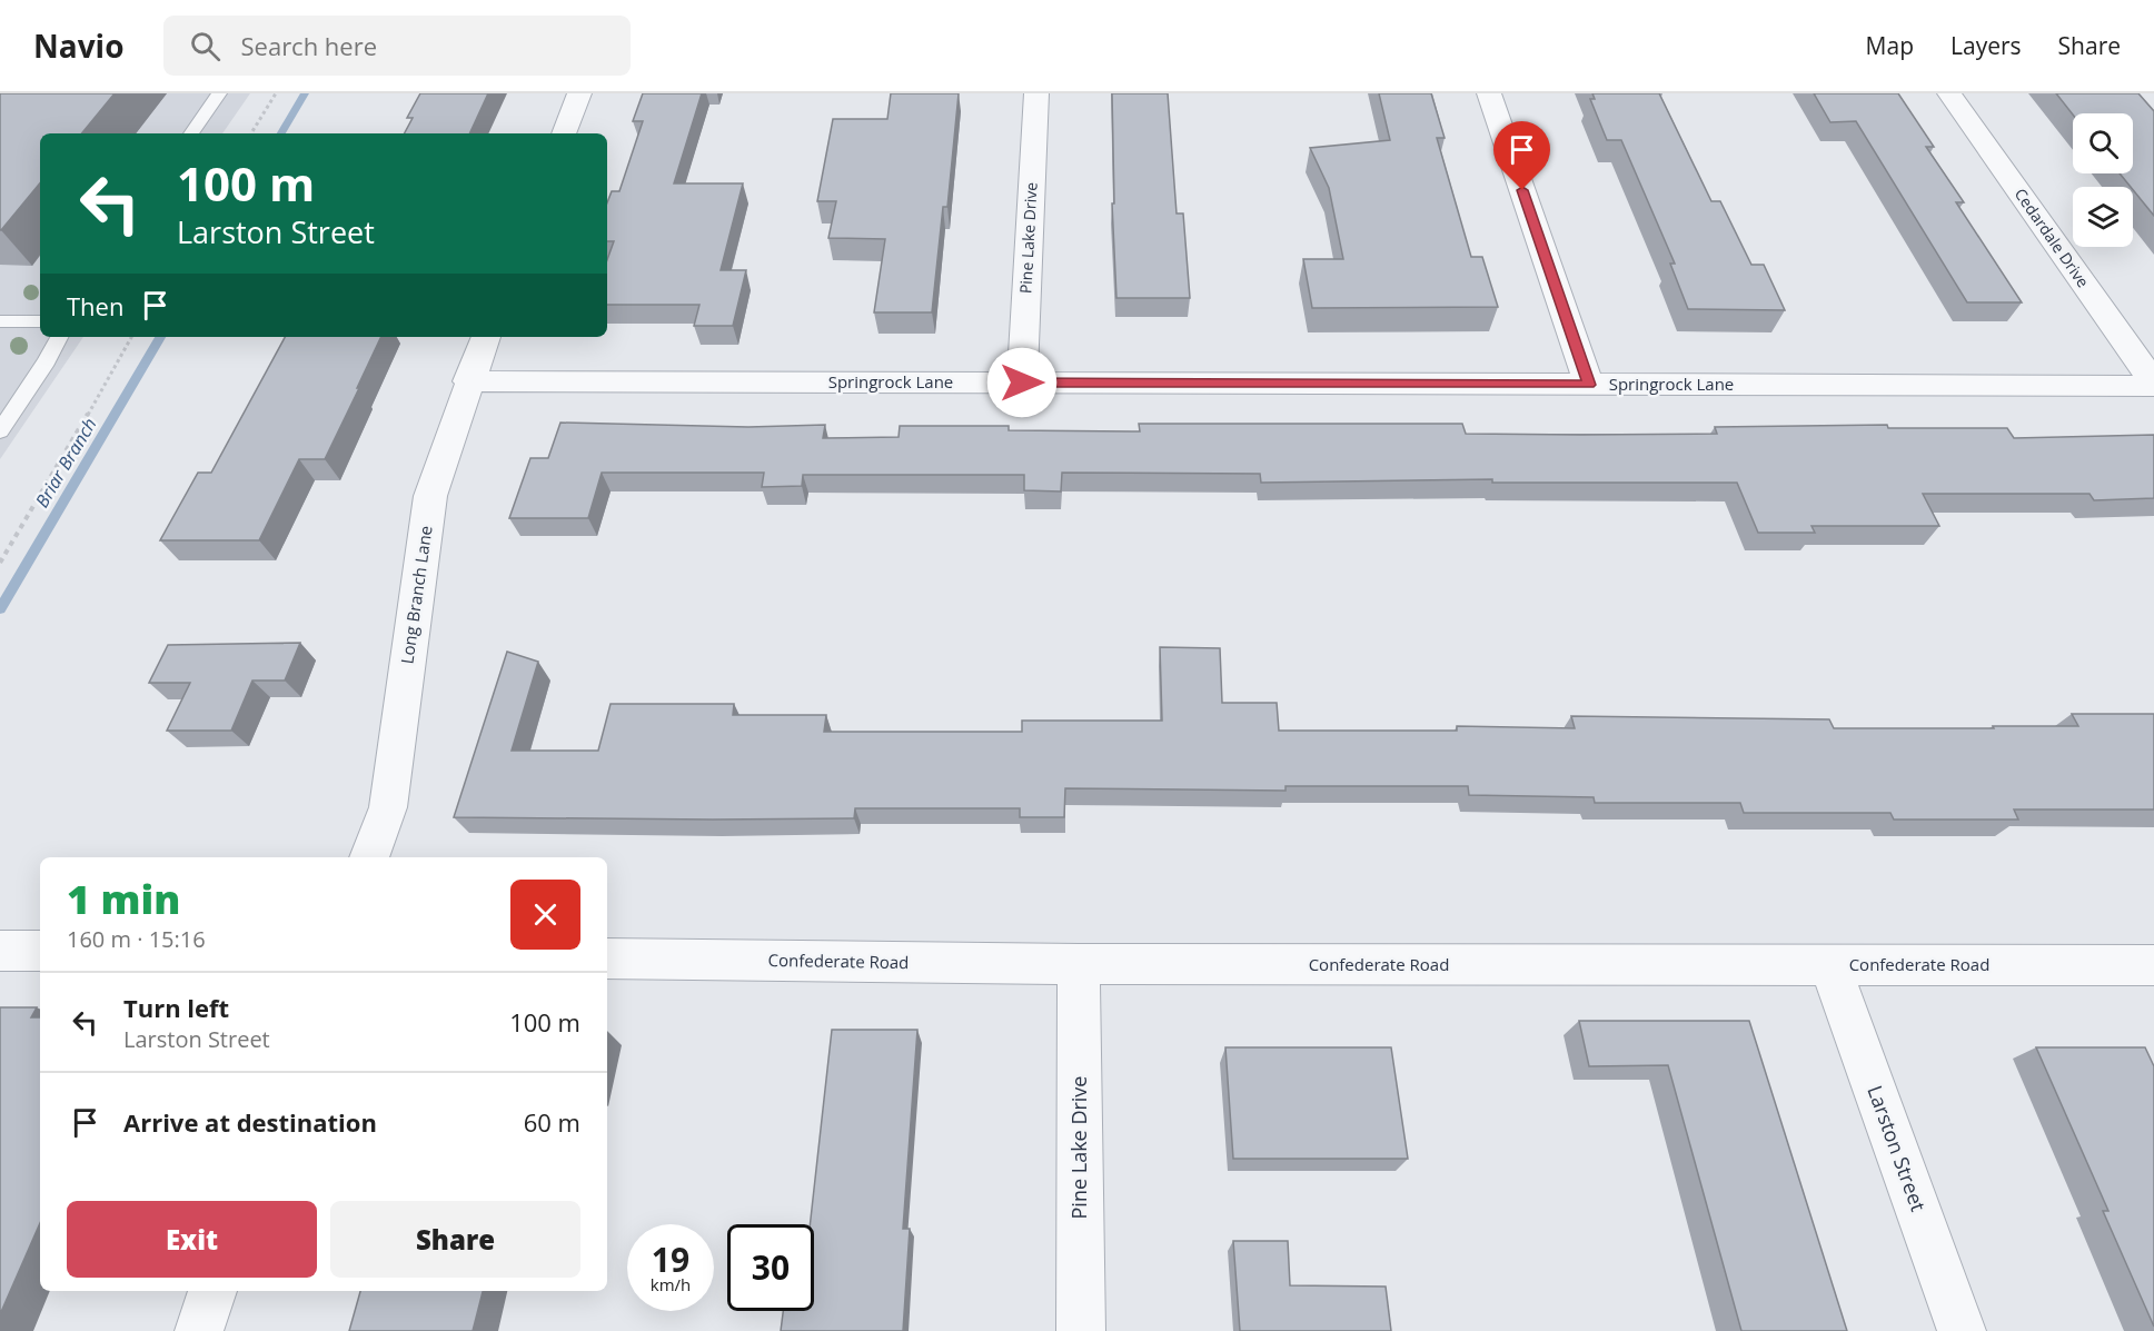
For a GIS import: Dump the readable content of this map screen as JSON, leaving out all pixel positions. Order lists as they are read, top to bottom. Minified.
{"streets":{"street":["Pine Lake Drive","Cedardale Drive","Springrock Lane","Long Branch Lane","Confederate Road","Larston Street"]},"crossings":[["Pine Lake Drive","Springrock Lane"],["Pine Lake Drive","Confederate Road"],["Cedardale Drive","Springrock Lane"],["Springrock Lane","Long Branch Lane"],["Confederate Road","Larston Street"]],"water":["Briar Branch"],"page":{"header":"Navio","search":"Search here","nav":["Map","Layers","Share"],"turn":["100 m","Larston Street"],"then":"Then","heading":["1 min","160 m · 15:16"],"list":[{"name":"Turn left","note":"Larston Street","value":"100 m"},{"name":"Arrive at destination","value":"60 m"}],"buttons":["Exit","Share"],"speed":"19 km/h","limit":"30"}}
